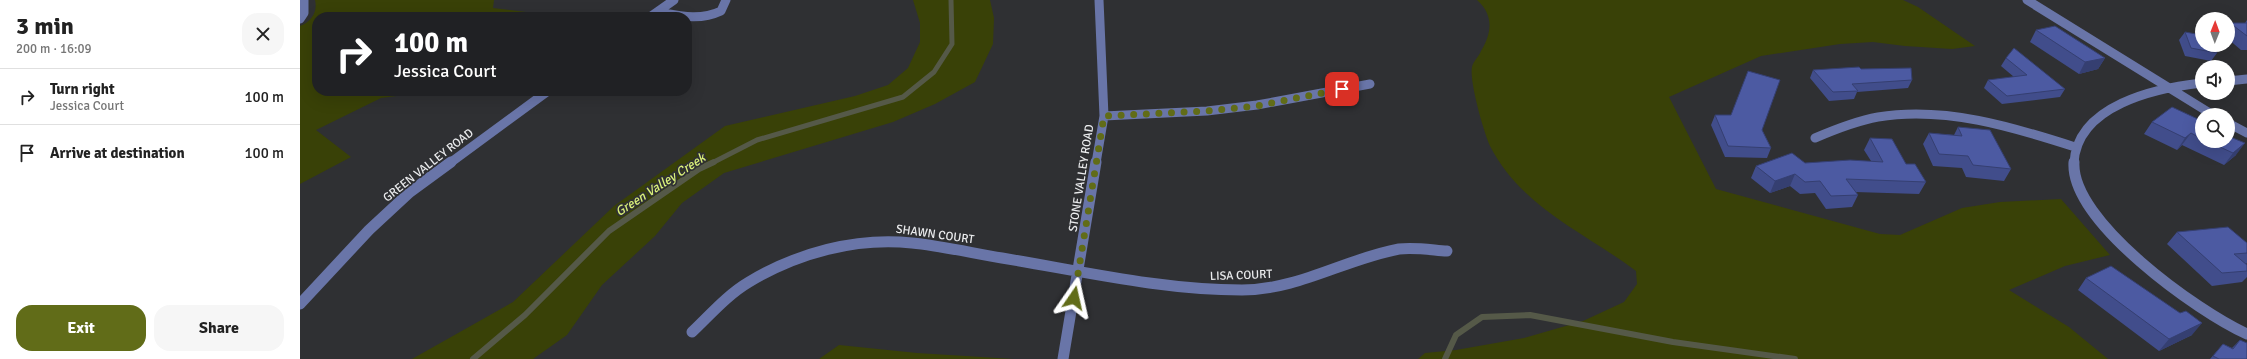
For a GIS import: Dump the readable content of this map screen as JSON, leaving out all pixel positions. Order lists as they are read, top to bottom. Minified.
{"streets":{"street":["GREEN VALLEY ROAD","STONE VALLEY ROAD","SHAWN COURT","LISA COURT"]},"crossings":[["STONE VALLEY ROAD","SHAWN COURT"],["STONE VALLEY ROAD","LISA COURT"],["SHAWN COURT","LISA COURT"]],"water":["Green Valley Creek"],"north":"top","page":{"heading":["3 min","200 m · 16:09"],"turn":["100 m","Jessica Court"],"list":[{"name":"Turn right","note":"Jessica Court","value":"100 m"},{"name":"Arrive at destination","value":"100 m"}],"buttons":["Exit","Share"]}}
